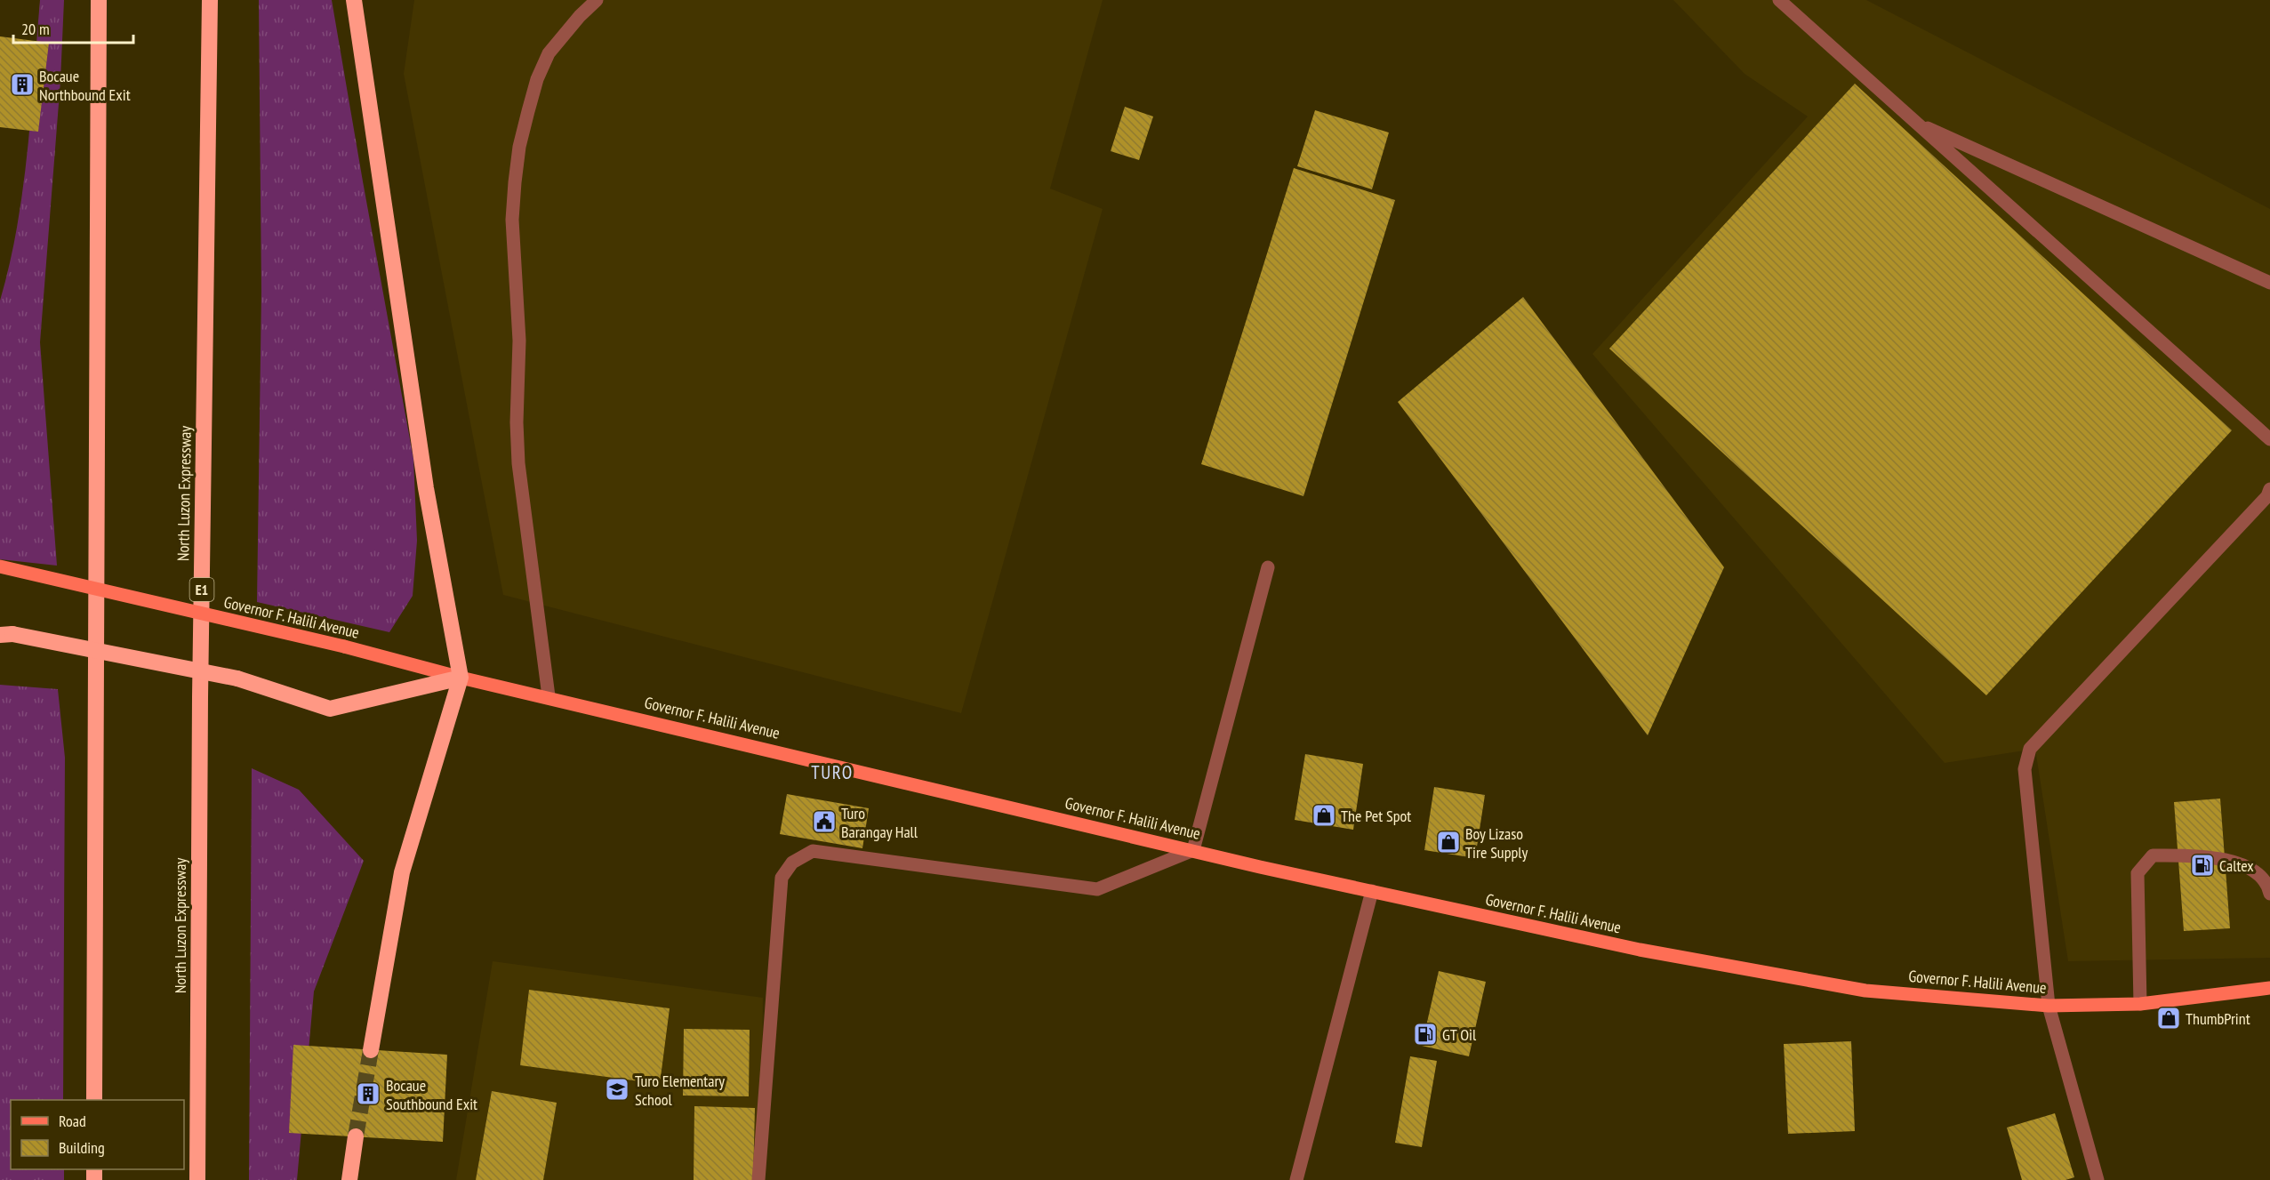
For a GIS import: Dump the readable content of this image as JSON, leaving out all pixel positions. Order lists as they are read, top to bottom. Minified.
{"streets":{"highway":["North Luzon Expressway","E1"],"main road":["Governor F. Halili Avenue"]},"districts":["TURO"],"places":{"building":["Bocaue Northbound Exit","Bocaue Southbound Exit"],"shop":["The Pet Spot","Boy Lizaso Tire Supply","ThumbPrint"],"public building":["Turo Barangay Hall"],"fuel station":["Caltex","GT Oil"],"school or university":["Turo Elementary School"]},"legend":["Road","Building"],"scale_bar":"20 m"}
